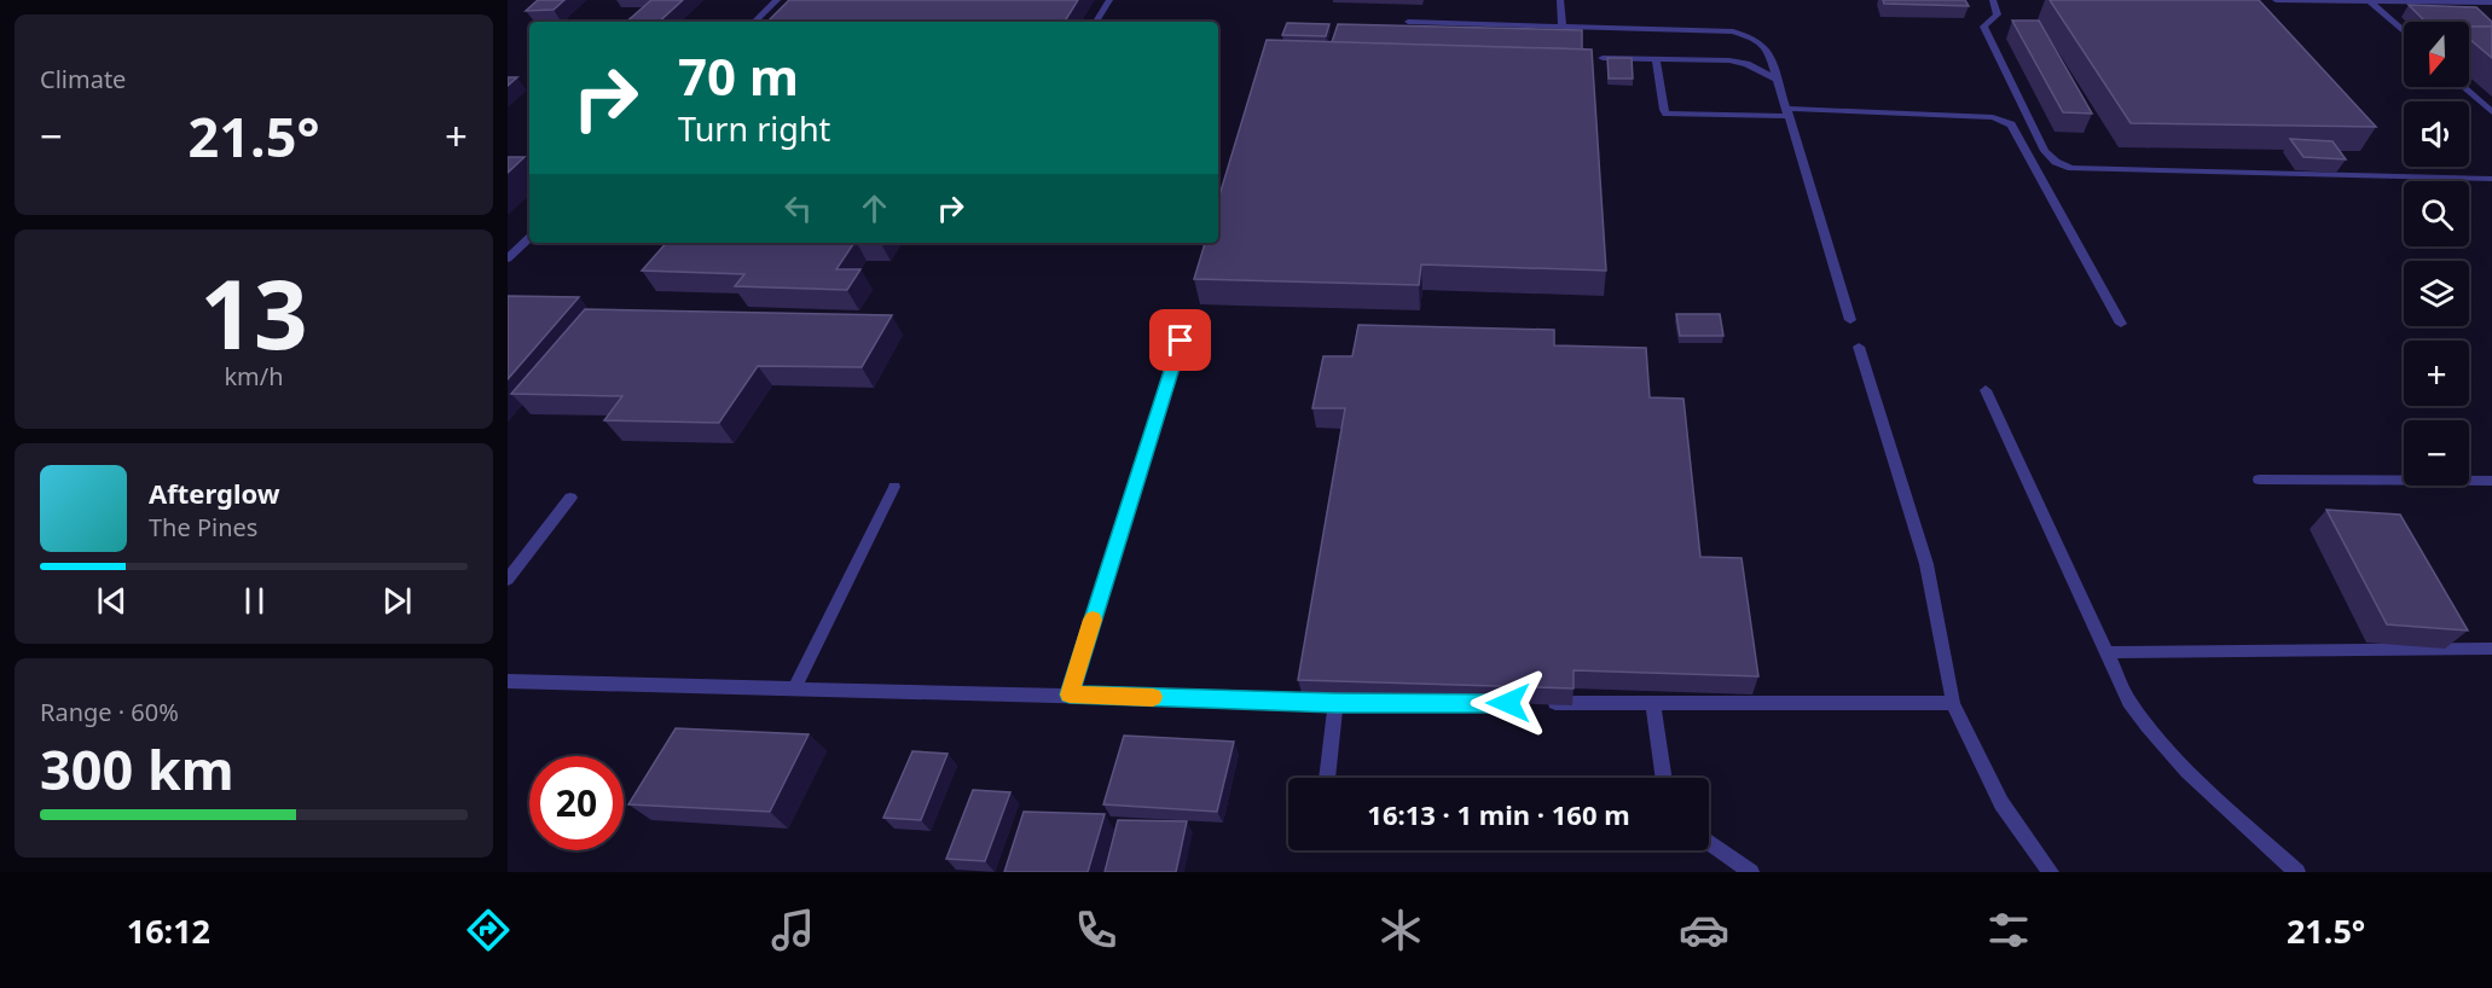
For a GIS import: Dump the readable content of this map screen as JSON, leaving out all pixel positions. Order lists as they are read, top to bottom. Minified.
{"north":"bottom","page":{"tile":["Climate",["13","km/h"],["Range · 60%","300 km"]],"map_buttons":["+","−"],"turn":["70 m","Turn right"],"heat":["−","21.5°","+"],"song":["Afterglow","The Pines"],"limit":"20","trip":"16:13 · 1 min · 160 m","tabs":["16:12","21.5°"]}}
